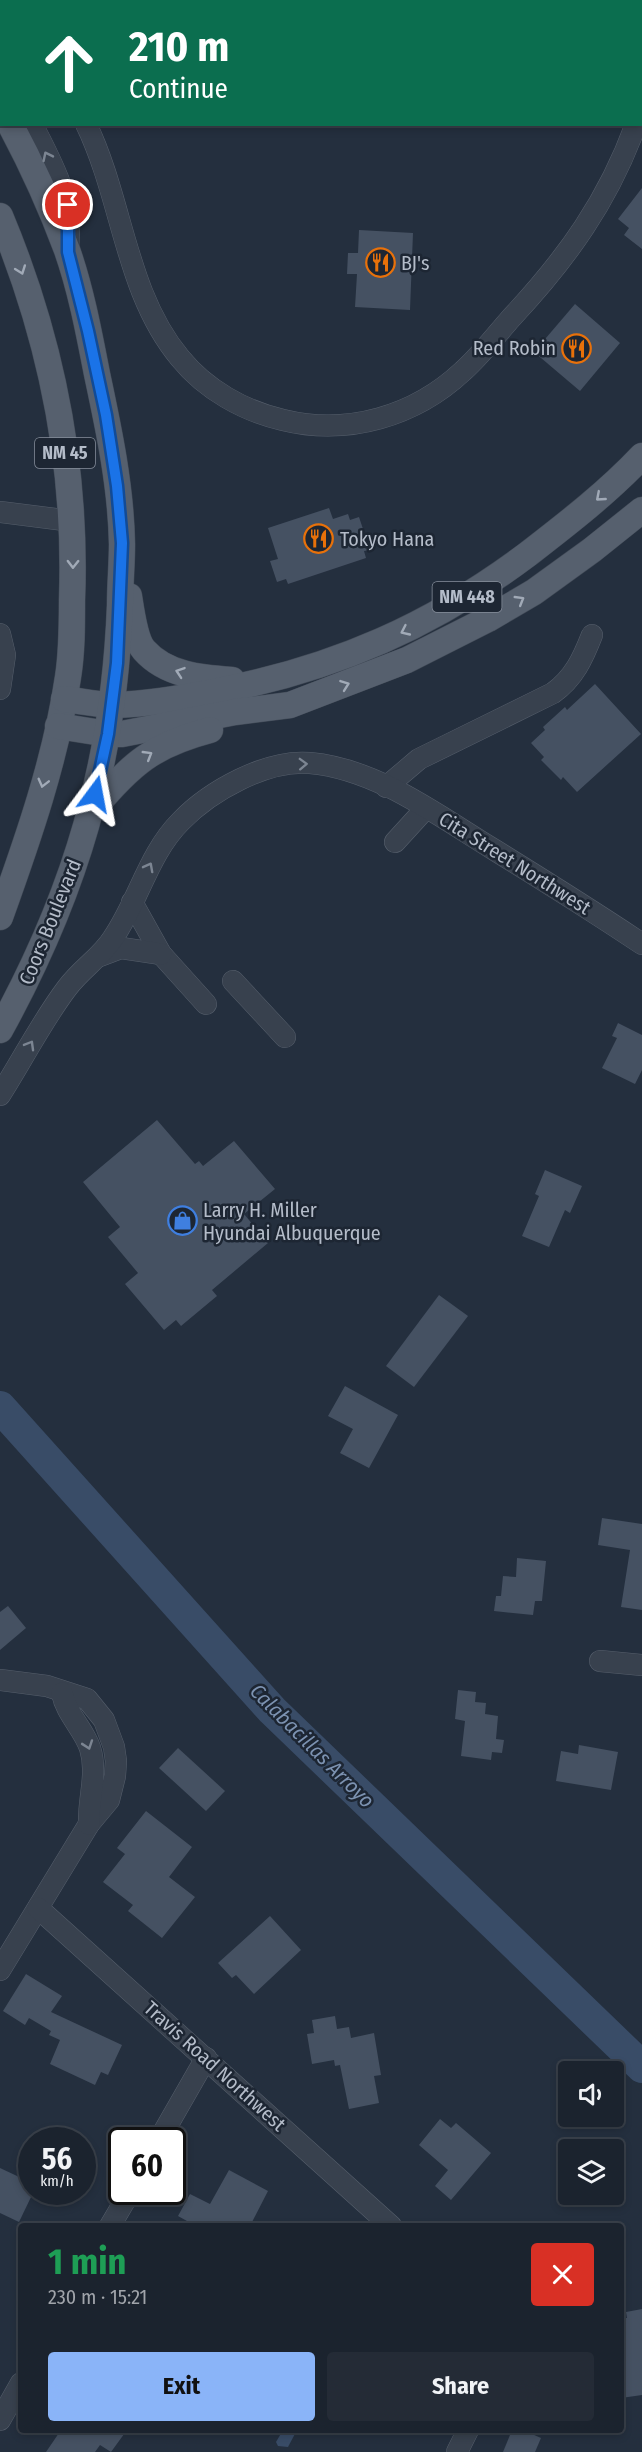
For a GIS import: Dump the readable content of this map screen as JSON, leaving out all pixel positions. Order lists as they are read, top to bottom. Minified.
{"streets":{"main road":["NM 45","NM 448","Coors Boulevard"],"street":["Cita Street Northwest","Travis Road Northwest"]},"crossings":[["NM 45","NM 448"],["NM 45","Coors Boulevard"]],"one_way":["Cita Street Northwest"],"water":["Calabacillas Arroyo"],"places":{"restaurant":["BJ's","Red Robin","Tokyo Hana"],"shop":["Larry H. Miller Hyundai Albuquerque"]},"page":{"turn":["210 m","Continue"],"speed":"56 km/h","limit":"60","heading":["1 min","230 m · 15:21"],"buttons":["Exit","Share"]}}
